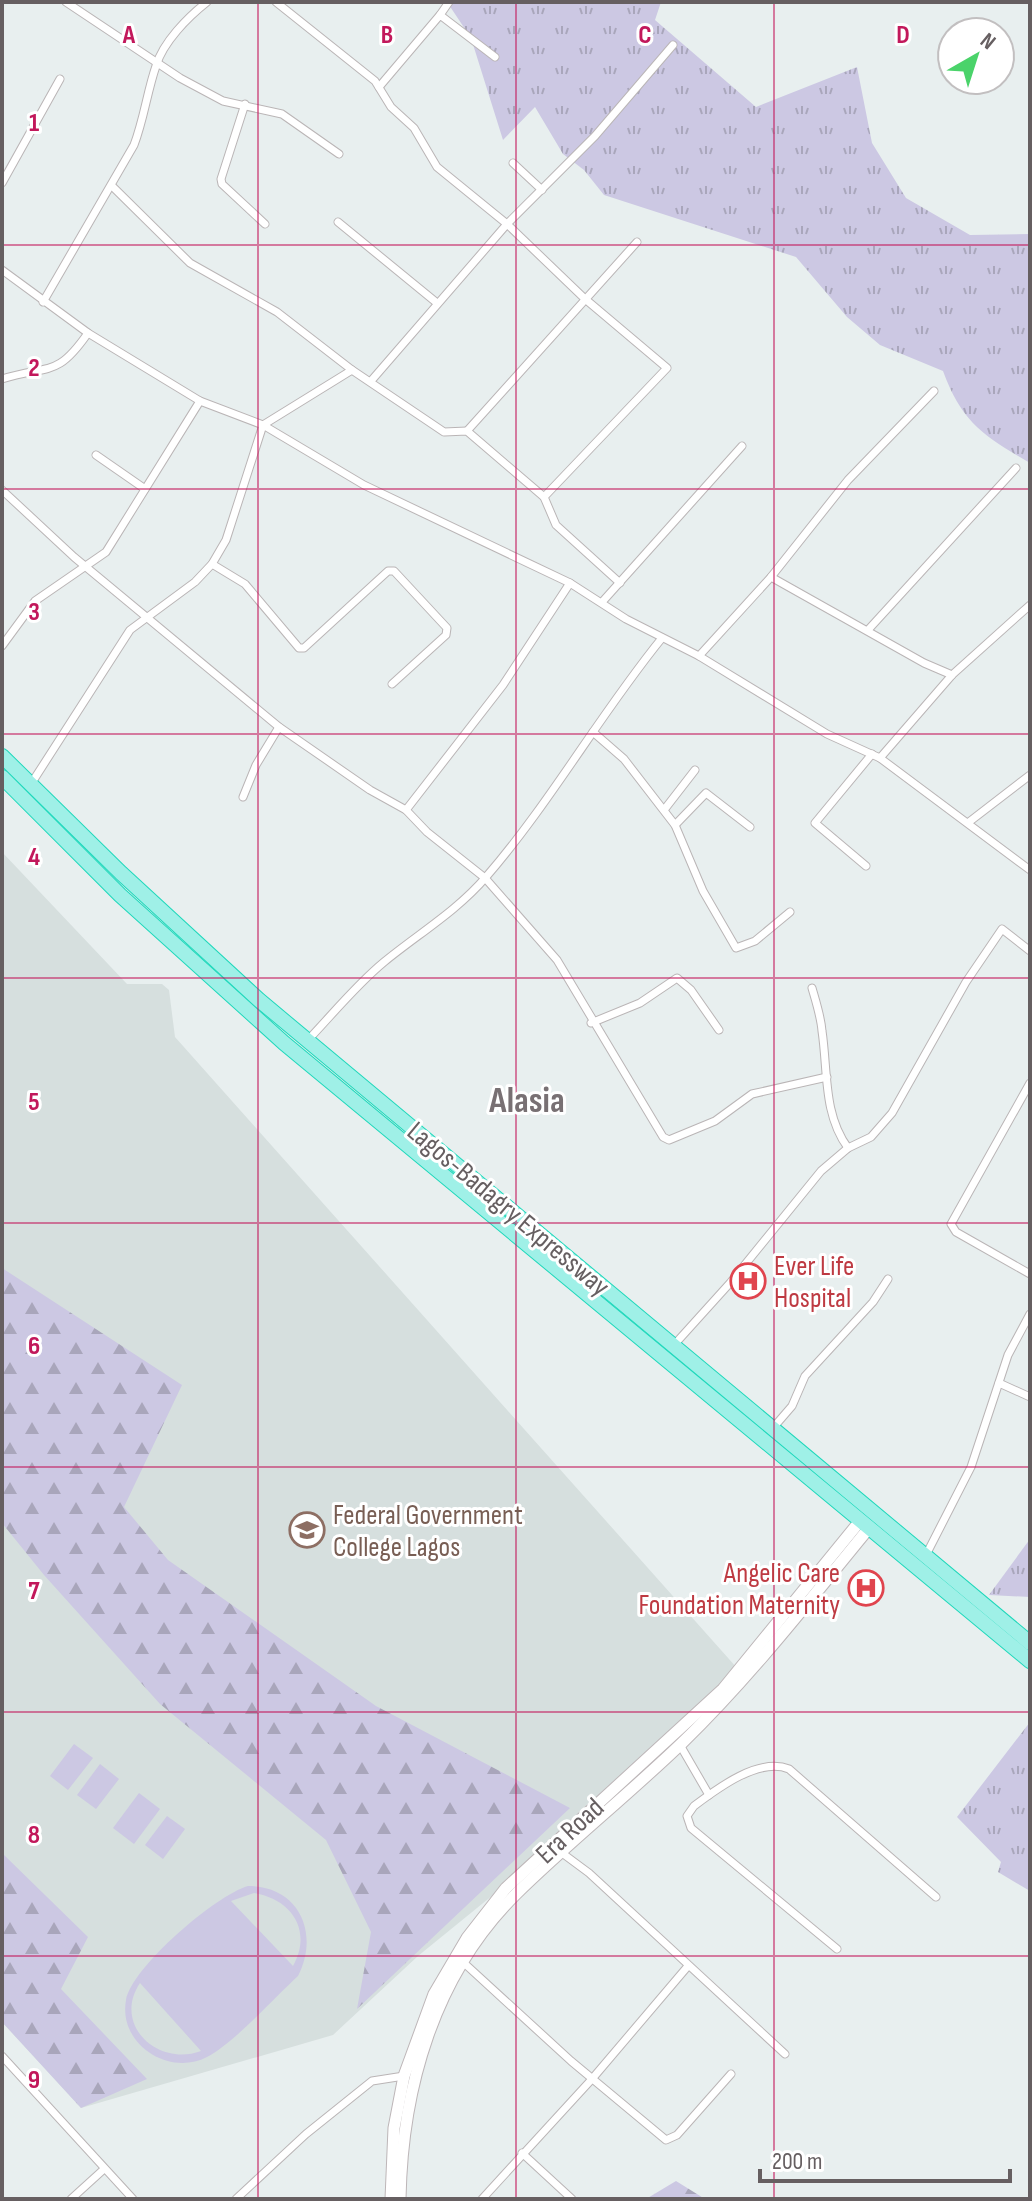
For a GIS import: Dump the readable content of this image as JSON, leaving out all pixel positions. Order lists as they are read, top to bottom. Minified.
{"streets":{"highway":["Lagos-Badagry Expressway"],"main road":["Era Road"]},"crossings":[["Lagos-Badagry Expressway","Era Road"]],"districts":["Alasia"],"places":{"hospital":["Ever Life Hospital","Angelic Care Foundation Maternity"],"school or university":["Federal Government College Lagos"]},"scale_bar":"200 m","north":"top right","grid":{"columns":["A","B","C","D"],"rows":["1","2","3","4","5","6","7","8","9"]}}
